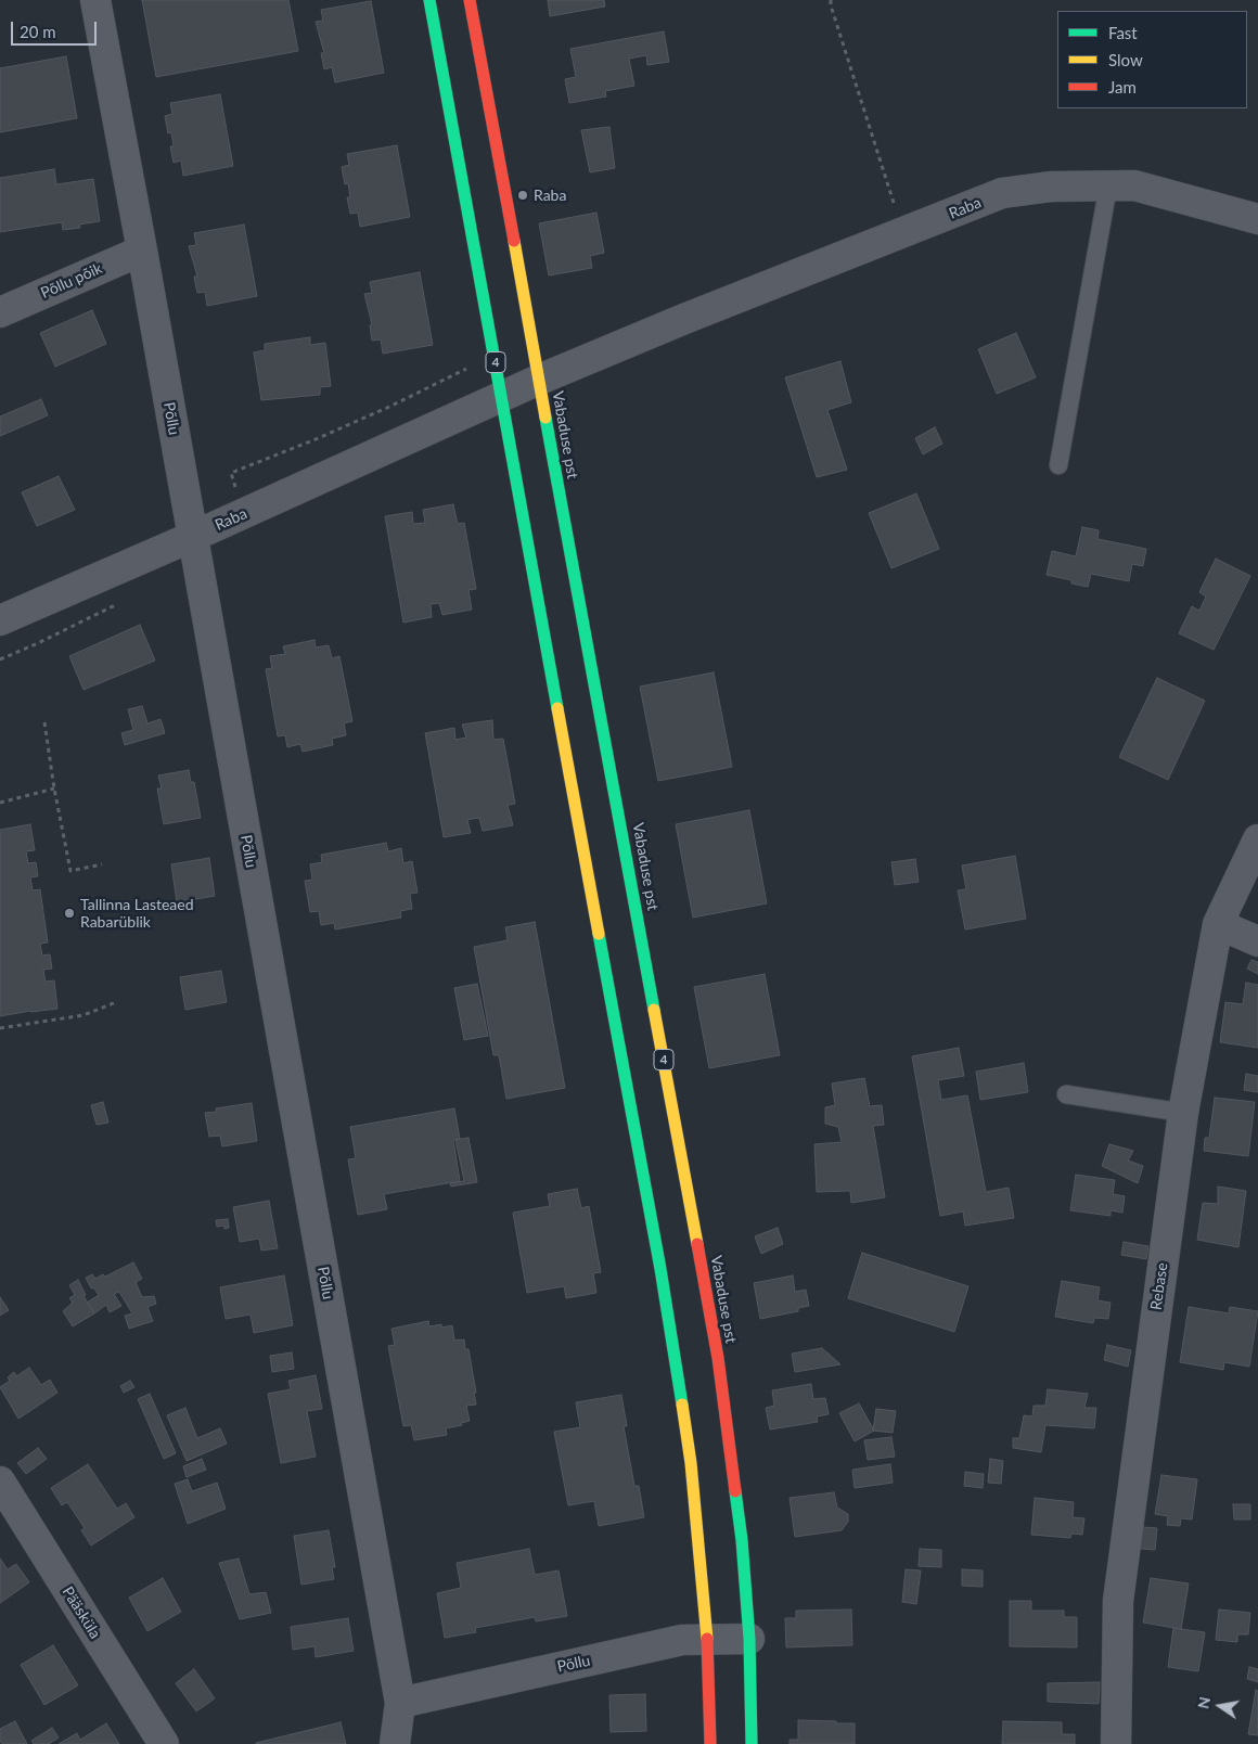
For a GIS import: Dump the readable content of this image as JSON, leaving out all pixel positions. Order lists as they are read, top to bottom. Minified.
{"streets":{"highway":["4","Vabaduse pst"],"street":["Raba","Põllu põik","Põllu","Rebase","Pääsküla"]},"crossings":[["Raba","4"],["Raba","Põllu"],["Raba","Vabaduse pst"],["Põllu põik","Põllu"],["4","Põllu"],["Põllu","Vabaduse pst"]],"places":["Raba","Tallinna Lasteaed Rabarüblik"],"legend":["Fast","Slow","Jam"],"scale_bar":"20 m","north":"left"}
